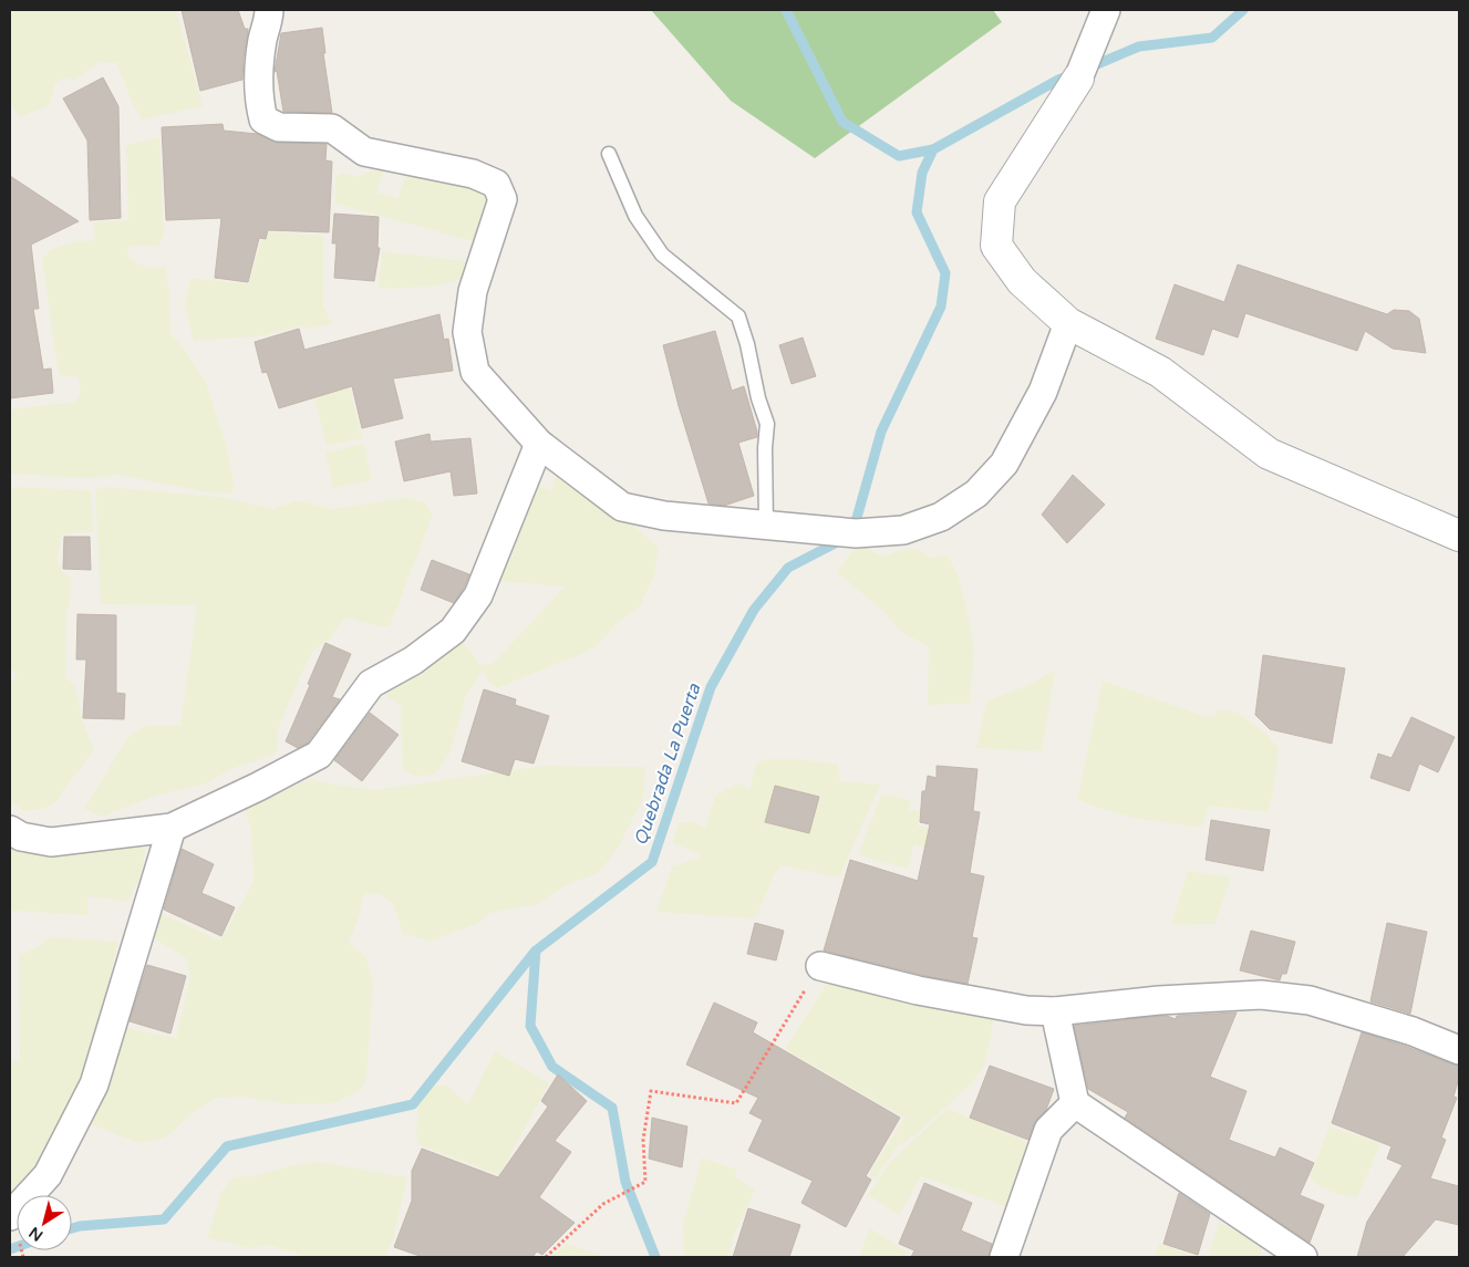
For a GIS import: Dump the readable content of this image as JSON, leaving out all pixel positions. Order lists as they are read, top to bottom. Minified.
{"water":["Quebrada La Puerta"],"north":"bottom left"}
